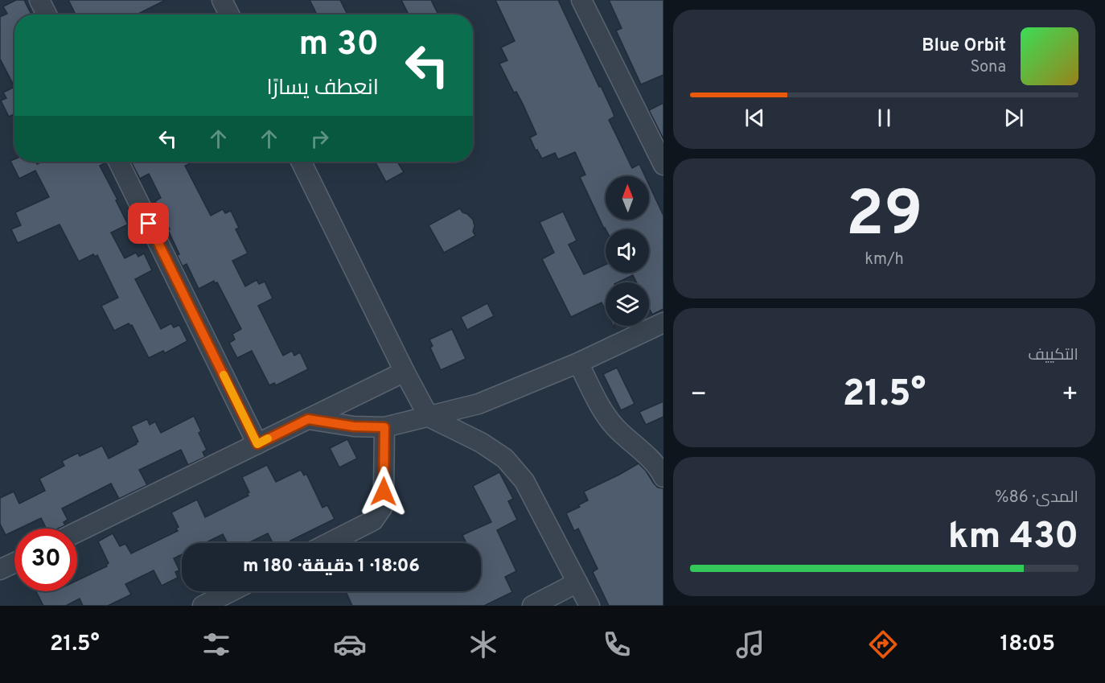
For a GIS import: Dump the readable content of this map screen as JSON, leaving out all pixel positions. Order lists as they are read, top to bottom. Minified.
{"north":"top","page":{"turn":["30 m","انعطف يسارًا"],"song":["Blue Orbit","Sona"],"tile":[["29","km/h"],"التكييف",["المدى · 86%","430 km"]],"heat":["−","21.5°","+"],"limit":"30","trip":"18:06 · 1 دقيقة · 180 m","tabs":["18:05","21.5°"]}}
